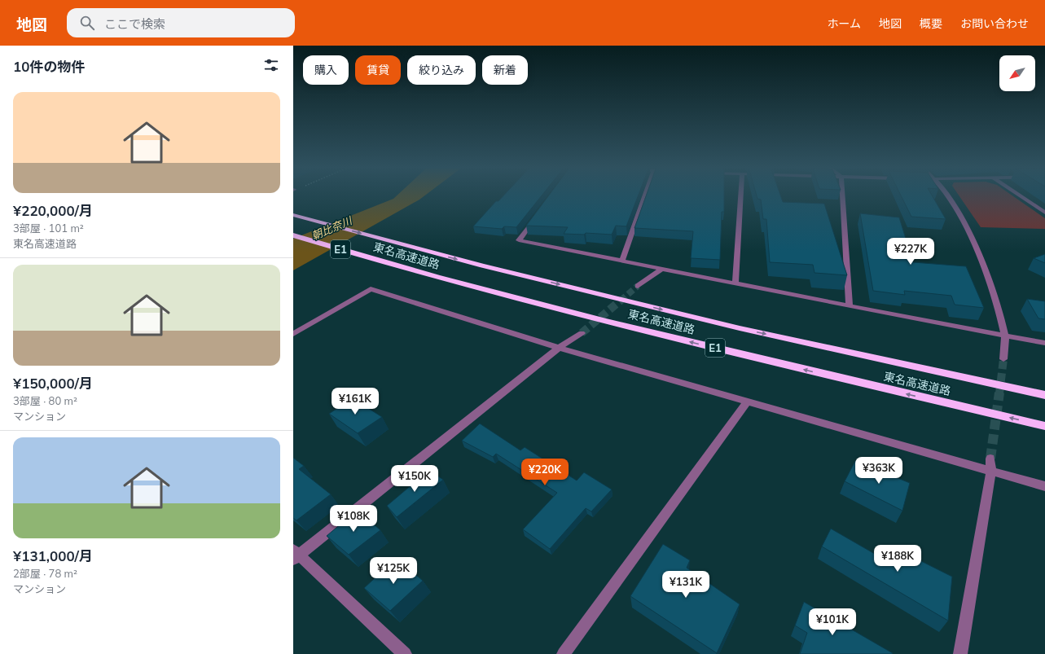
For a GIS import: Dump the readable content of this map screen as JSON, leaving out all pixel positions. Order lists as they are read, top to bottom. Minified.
{"streets":{"highway":["E1","東名高速道路"]},"water":["朝比奈川"],"north":"bottom left","page":{"header":"地図","search":"ここで検索","nav":["ホーム","地図","概要","お問い合わせ"],"heading":"10件の物件","chip":["購入","賃貸","絞り込み","新着"],"list":[{"name":"¥220,000/月","note":"3部屋 · 101 m² · 東名高速道路"},{"name":"¥150,000/月","note":"3部屋 · 80 m² · マンション"},{"name":"¥131,000/月","note":"2部屋 · 78 m² · マンション"}],"price":["¥227K","¥161K","¥363K","¥220K","¥150K","¥108K","¥188K","¥125K","¥131K","¥101K"]}}
